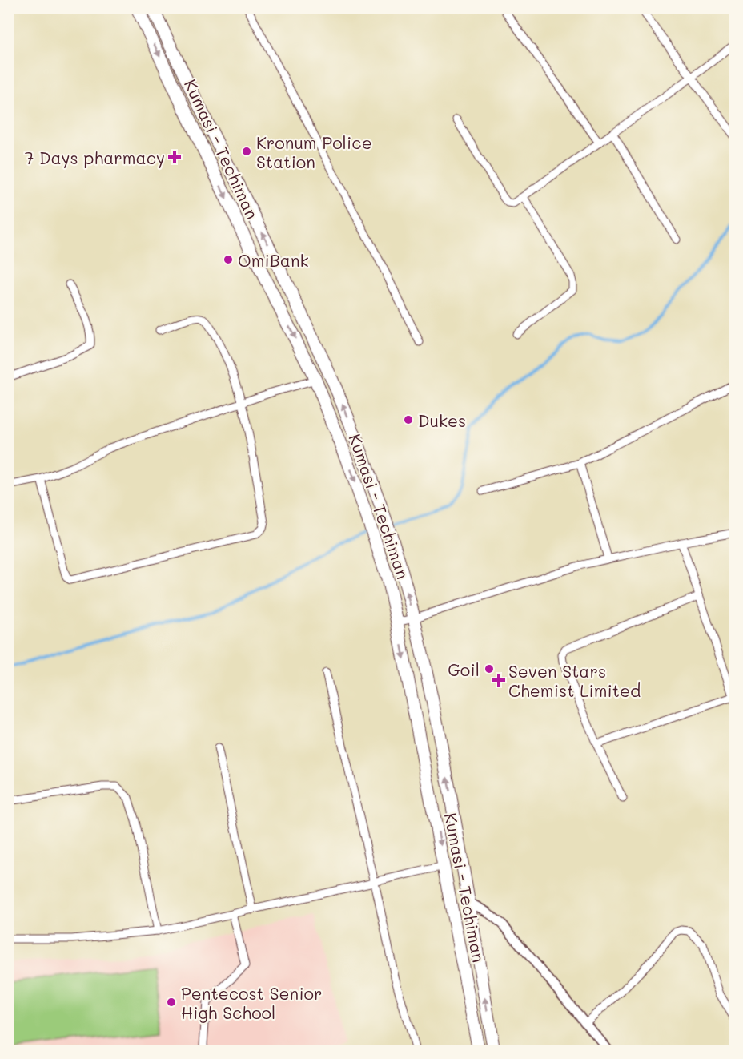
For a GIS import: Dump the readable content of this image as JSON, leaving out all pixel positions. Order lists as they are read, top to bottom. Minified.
{"streets":{"highway":["Kumasi - Techiman"]},"places":{"other":["Kronum Police Station","OmiBank","Dukes","Goil","Pentecost Senior High School"],"health":["7 Days pharmacy","Seven Stars Chemist Limited"]}}
